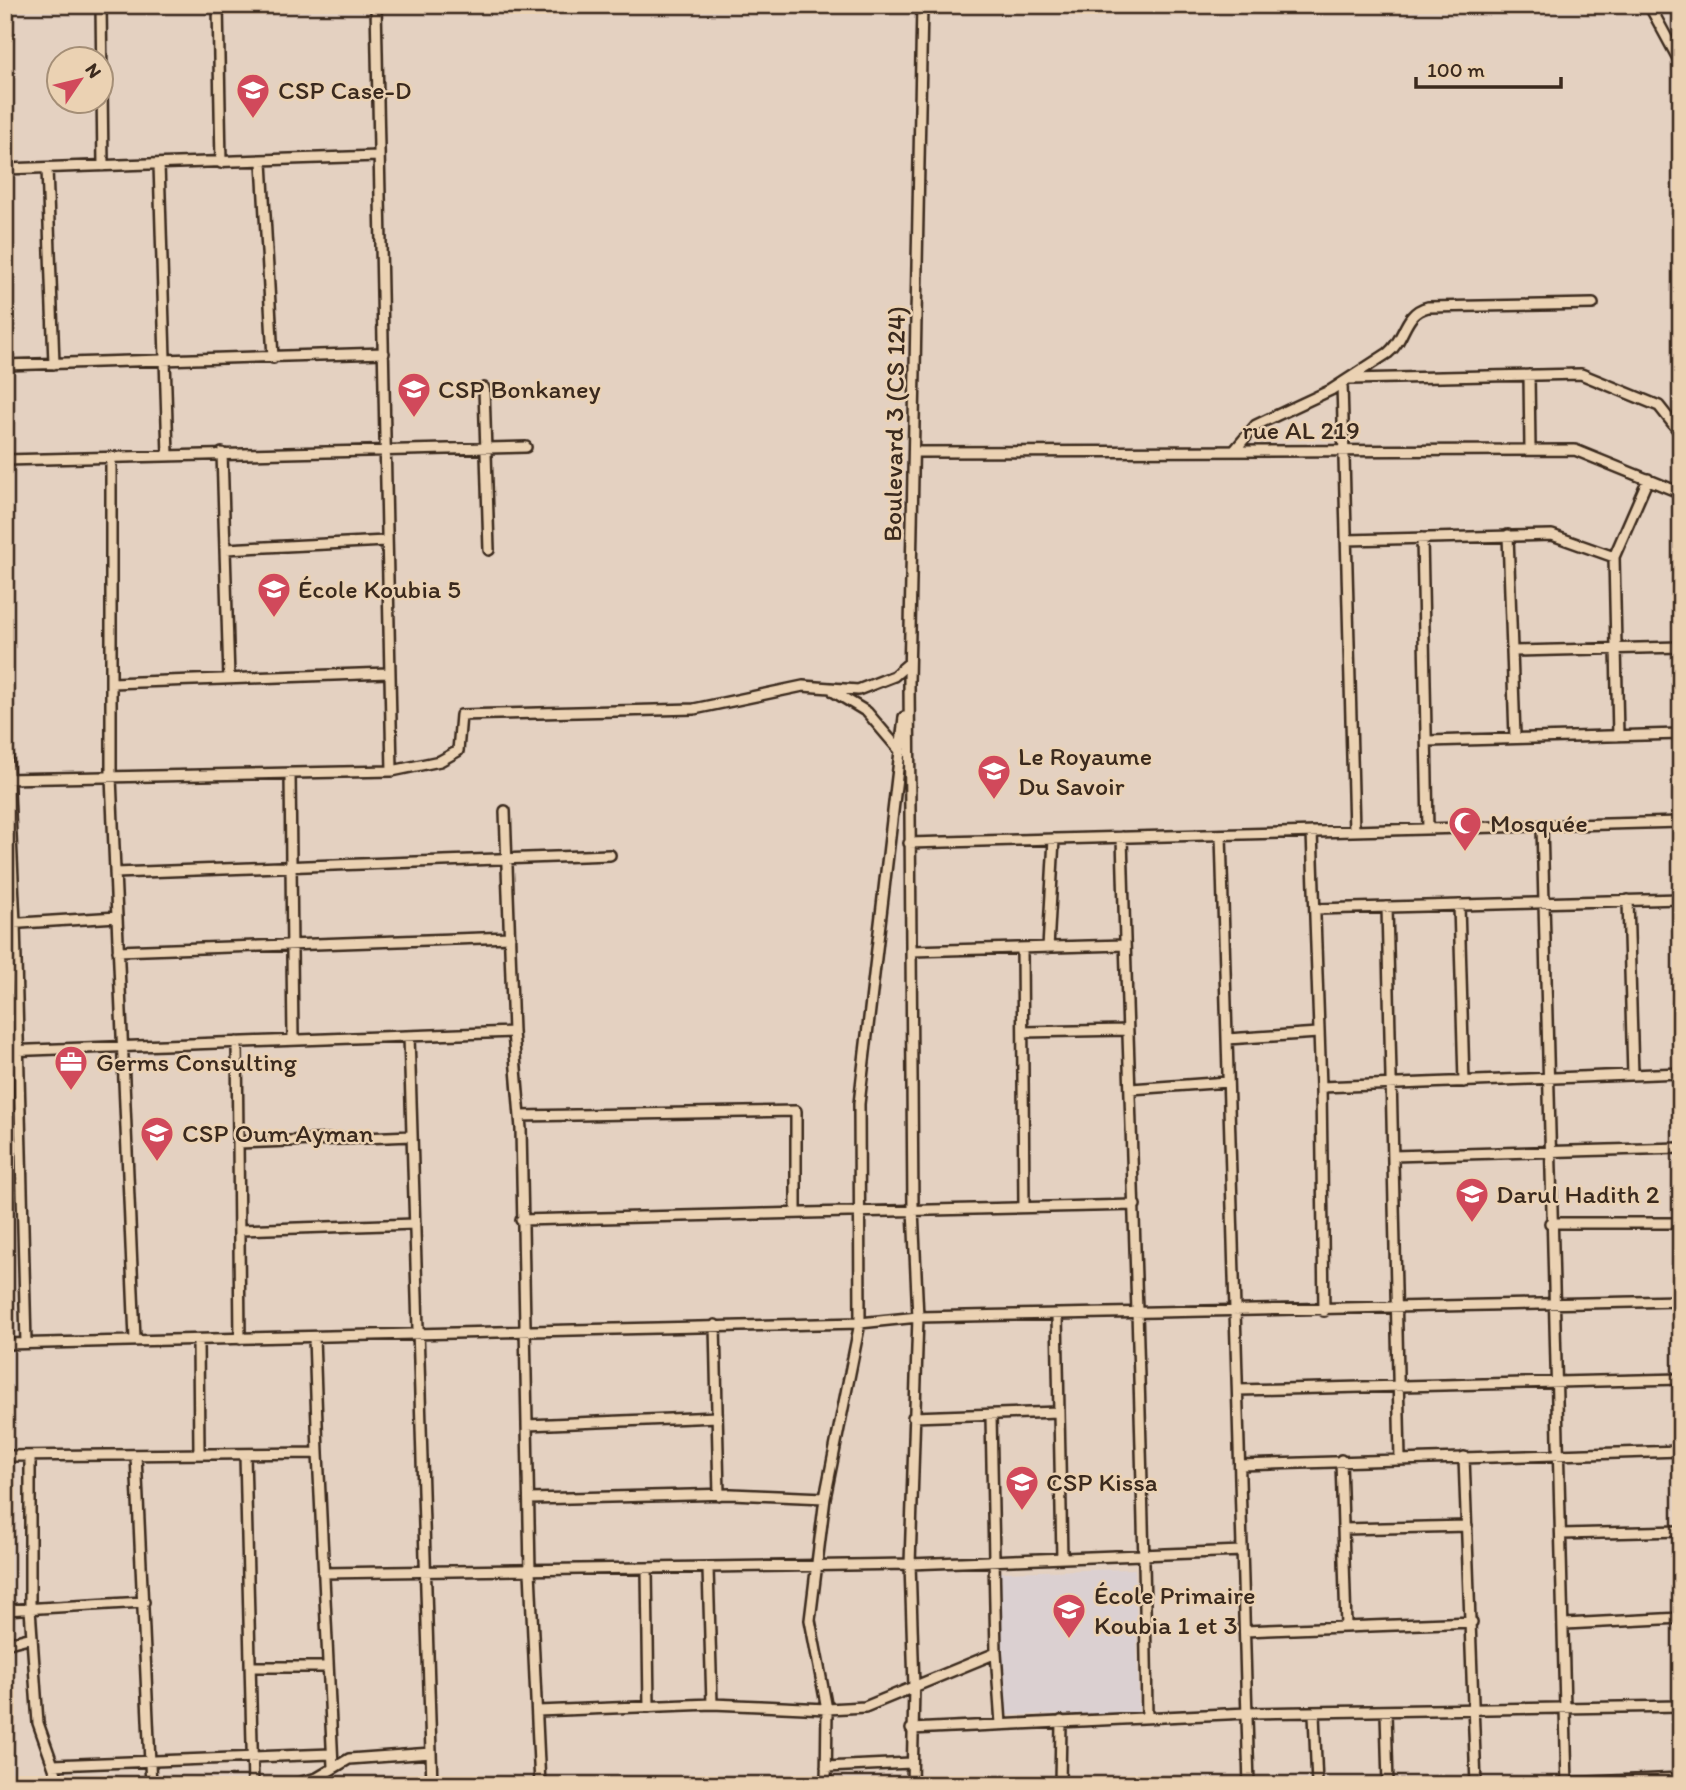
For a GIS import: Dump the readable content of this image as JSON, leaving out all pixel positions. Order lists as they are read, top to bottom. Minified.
{"streets":{"street":["Boulevard 3 (CS 124)","rue AL 219"]},"crossings":[["Boulevard 3 (CS 124)","rue AL 219"]],"places":{"school or university":["CSP Case-D","CSP Bonkaney","École Koubia 5","Le Royaume Du Savoir","CSP Oum Ayman","Darul Hadith 2","CSP Kissa","École Primaire Koubia 1 et 3"],"mosque":["Mosquée"],"office":["Germs Consulting"]},"scale_bar":"100 m","north":"top right"}
